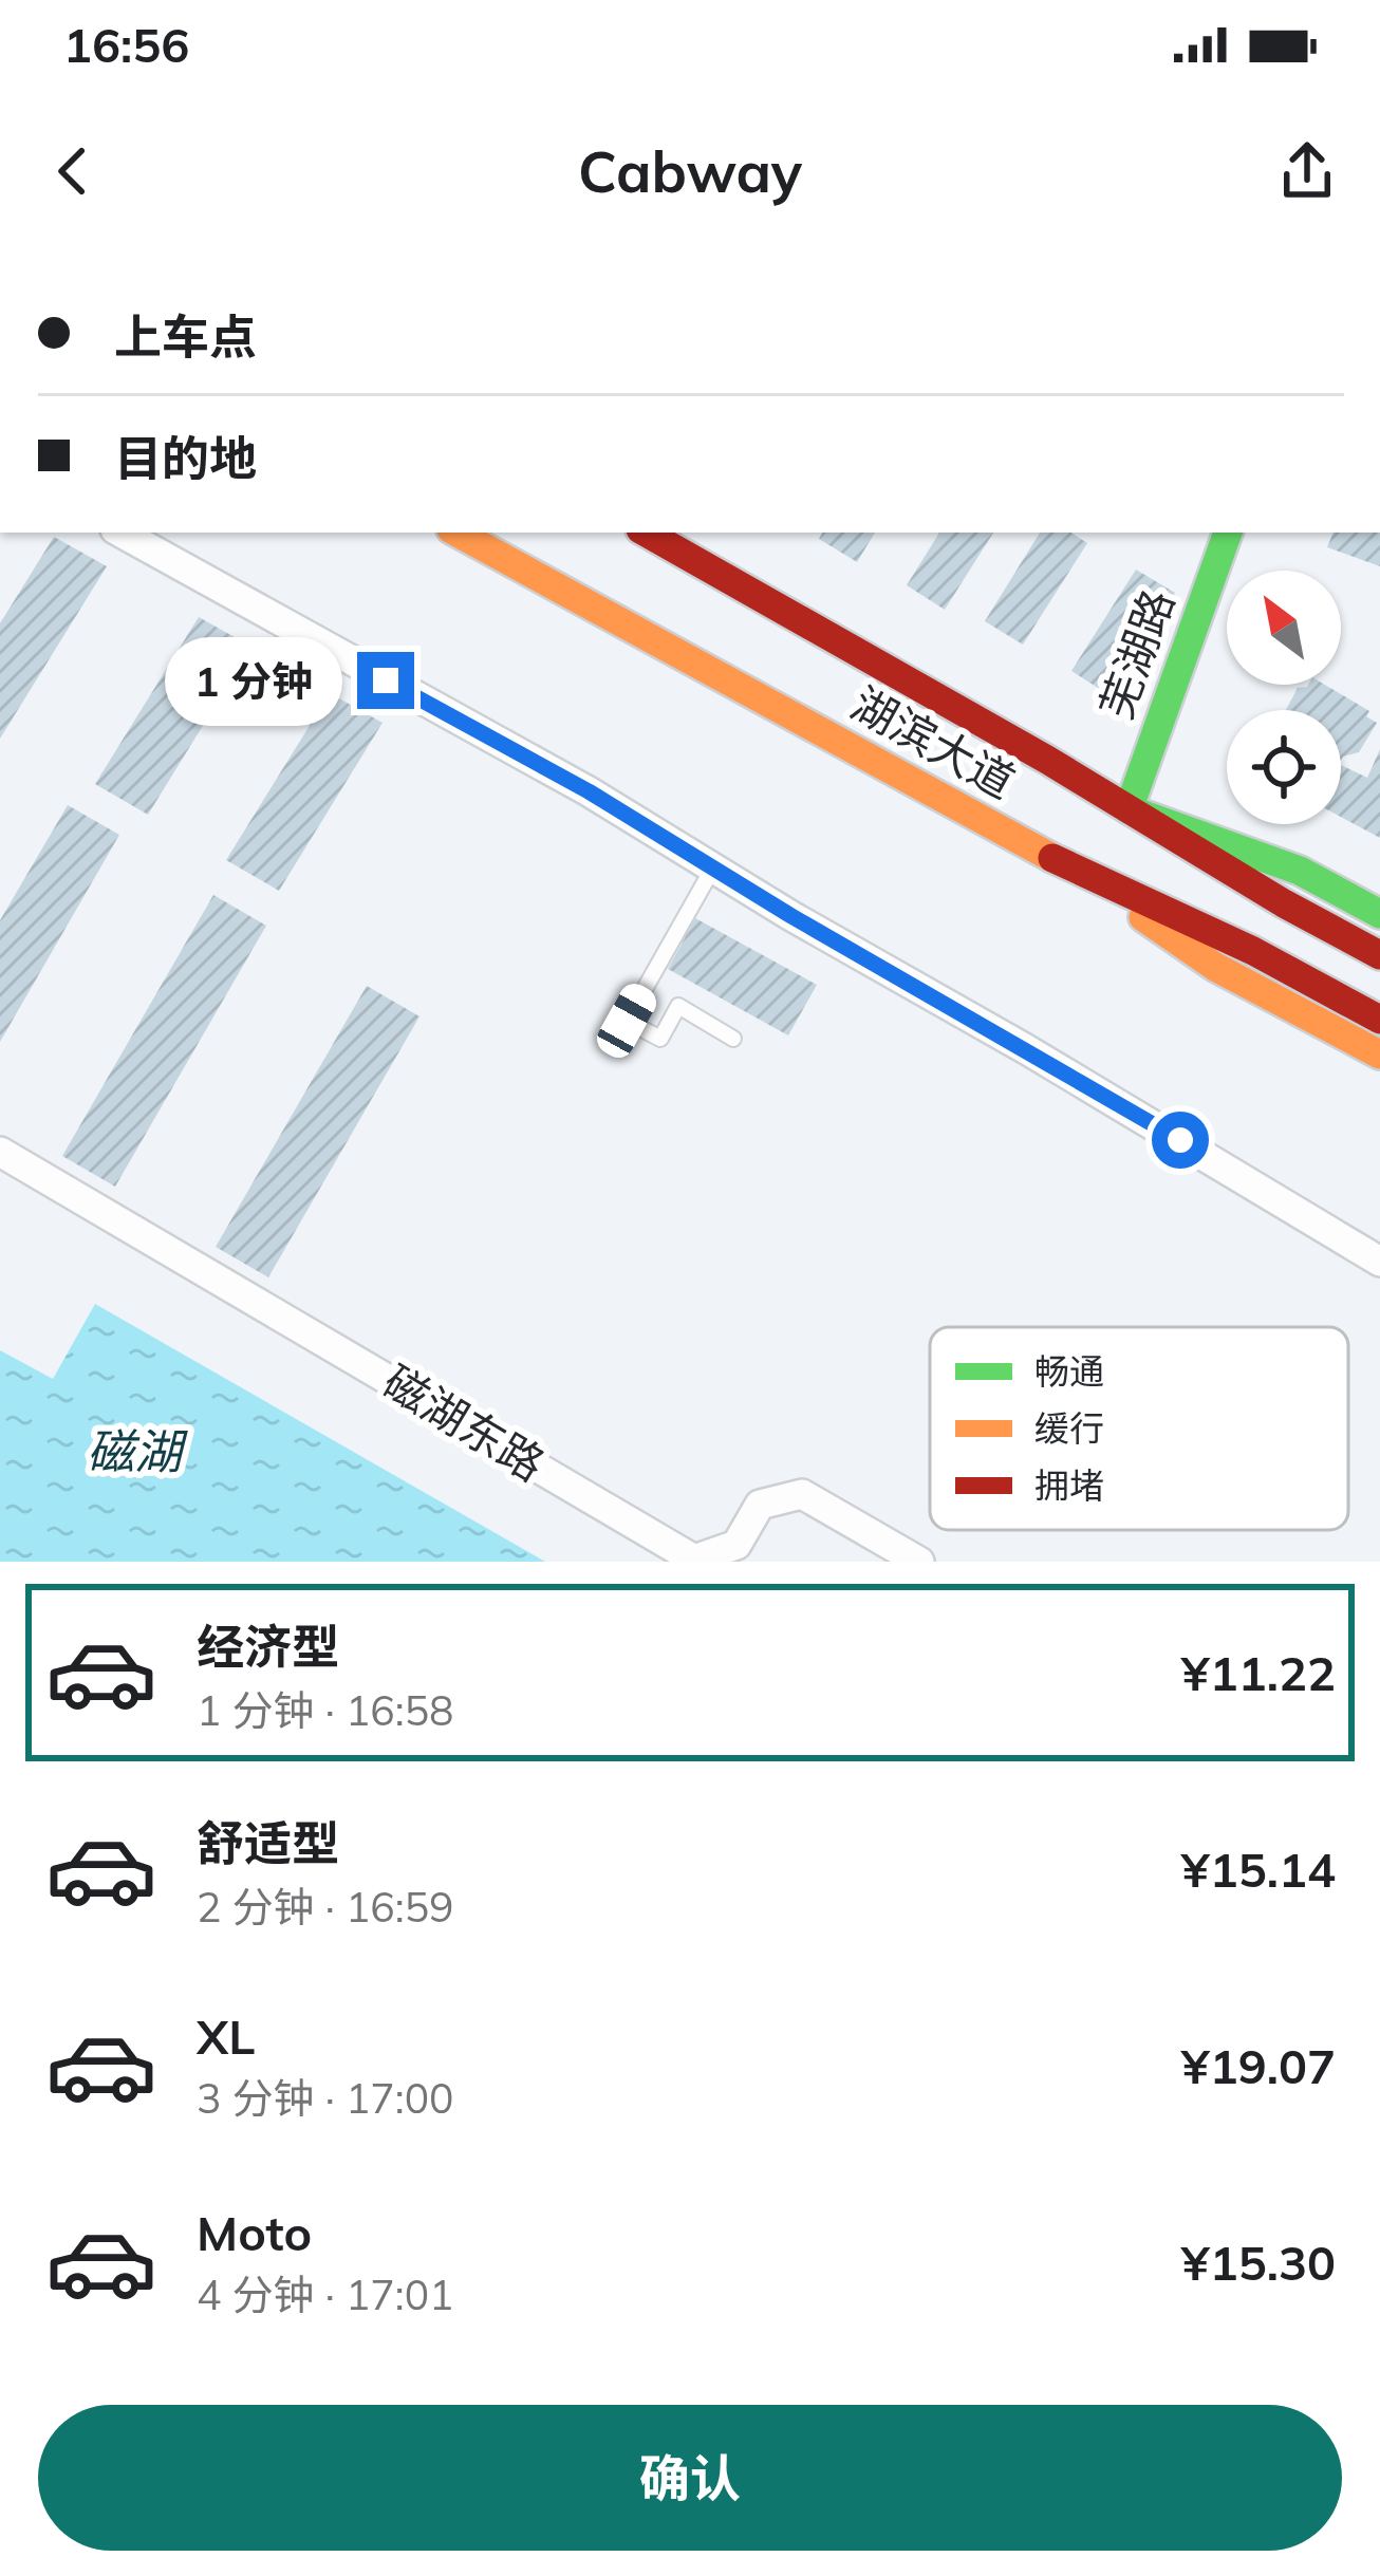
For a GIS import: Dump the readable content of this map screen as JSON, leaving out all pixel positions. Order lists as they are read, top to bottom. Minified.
{"streets":{"main road":["芜湖路","湖滨大道"],"street":["磁湖东路"]},"crossings":[["芜湖路","湖滨大道"]],"water":["磁湖"],"legend":["畅通","缓行","拥堵"],"north":"top left","page":{"status":"16:56","header":"Cabway","banner":["上车点","目的地"],"bubble":"1 分钟","list":[{"name":"经济型","note":"1 分钟 · 16:58","value":"¥11.22"},{"name":"舒适型","note":"2 分钟 · 16:59","value":"¥15.14"},{"name":"XL","note":"3 分钟 · 17:00","value":"¥19.07"},{"name":"Moto","note":"4 分钟 · 17:01","value":"¥15.30"}],"buttons":"确认"}}
